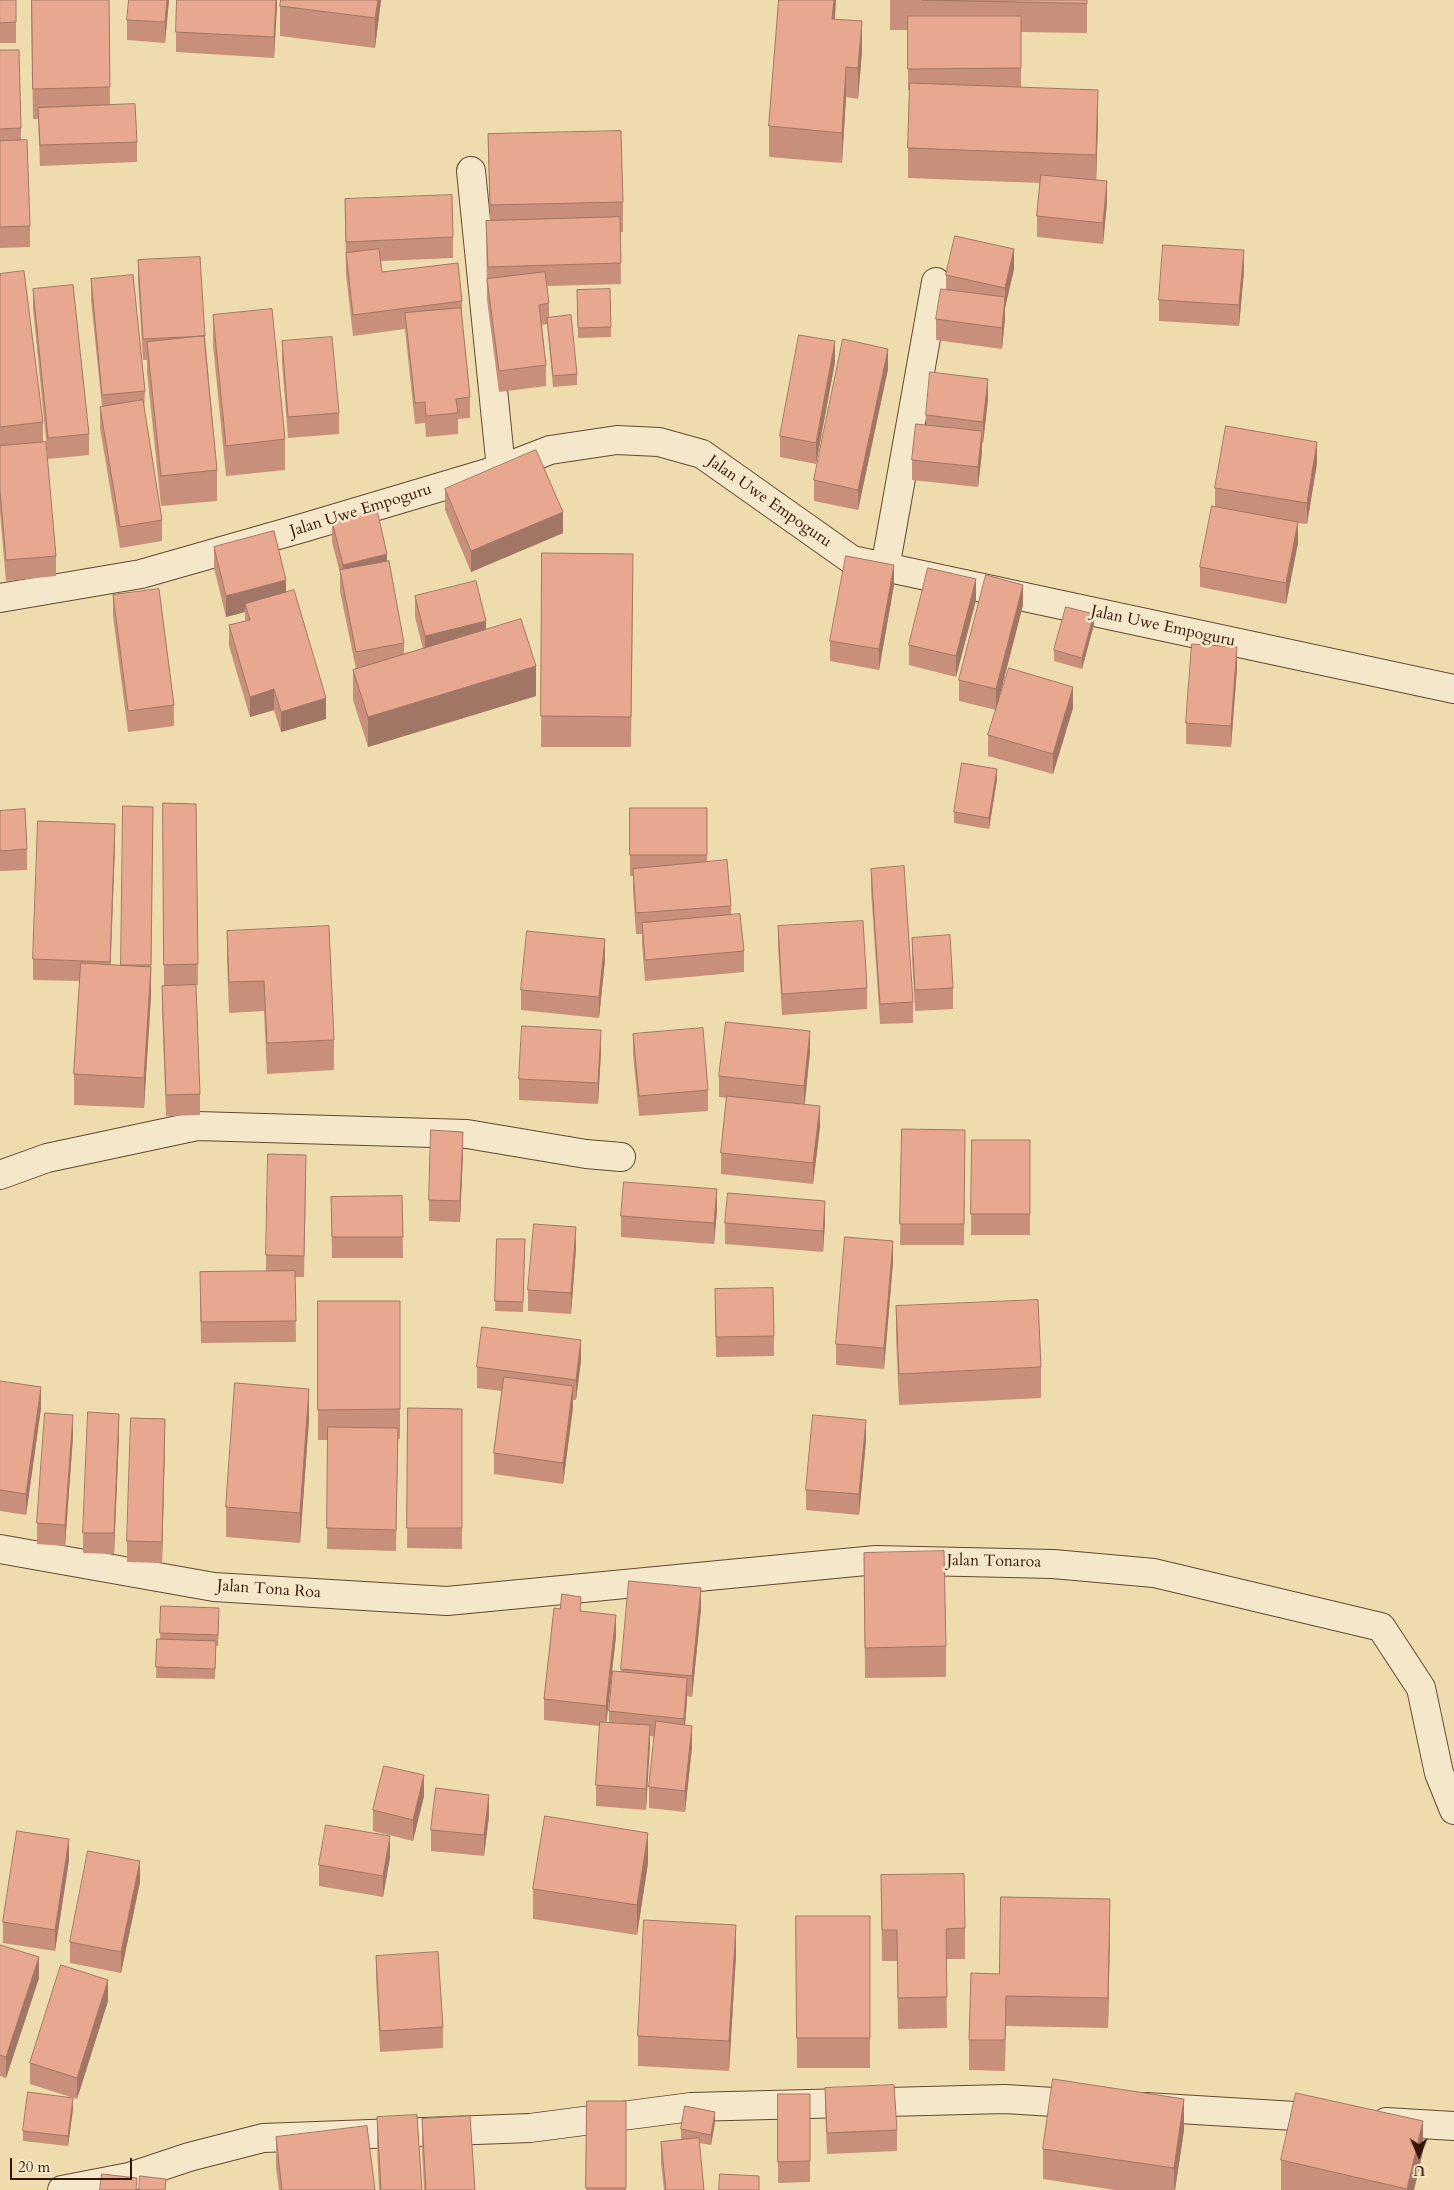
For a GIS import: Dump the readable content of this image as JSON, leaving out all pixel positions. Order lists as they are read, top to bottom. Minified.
{"streets":{"street":["Jalan Uwe Empoguru","Jalan Tonaroa","Jalan Tona Roa"]},"crossings":[["Jalan Tonaroa","Jalan Tona Roa"]],"scale_bar":"20 m","north":"bottom"}
